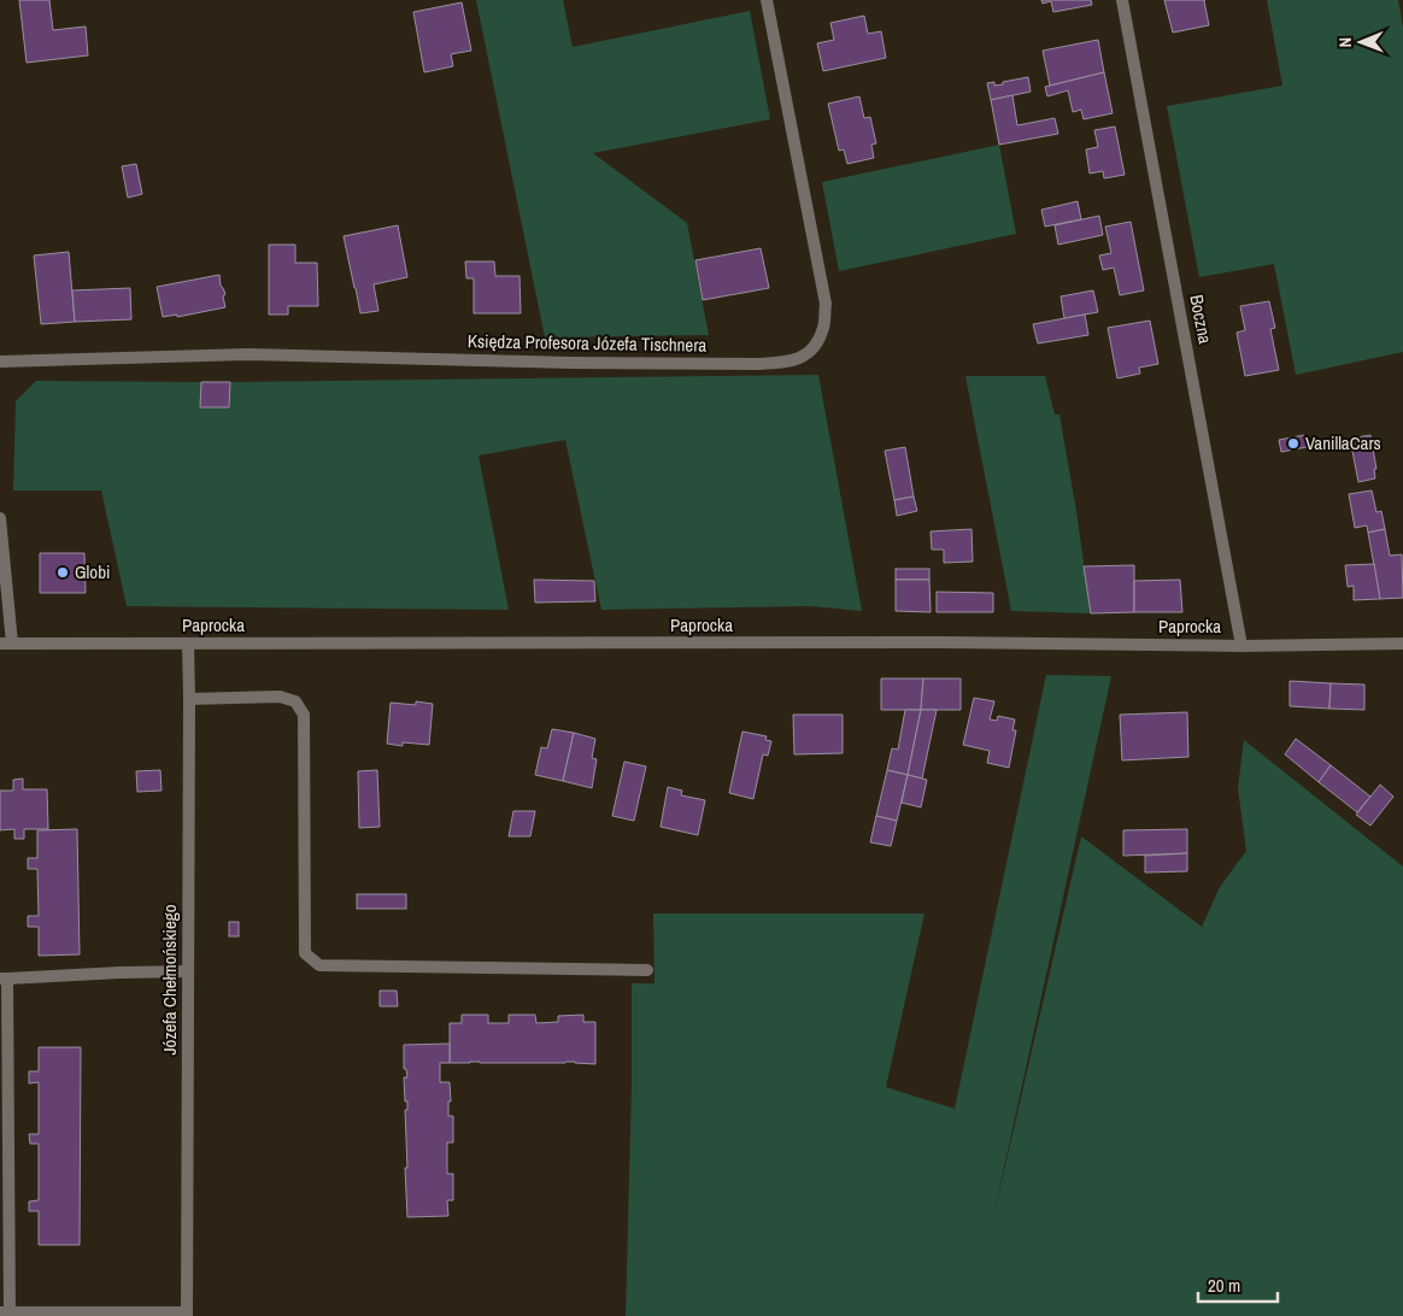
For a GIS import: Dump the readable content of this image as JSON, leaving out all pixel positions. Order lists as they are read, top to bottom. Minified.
{"streets":{"street":["Boczna","Księdza Profesora Józefa Tischnera","Paprocka","Józefa Chełmońskiego"]},"crossings":[["Boczna","Paprocka"],["Paprocka","Józefa Chełmońskiego"]],"places":["VanillaCars","Globi"],"scale_bar":"20 m","north":"left"}
